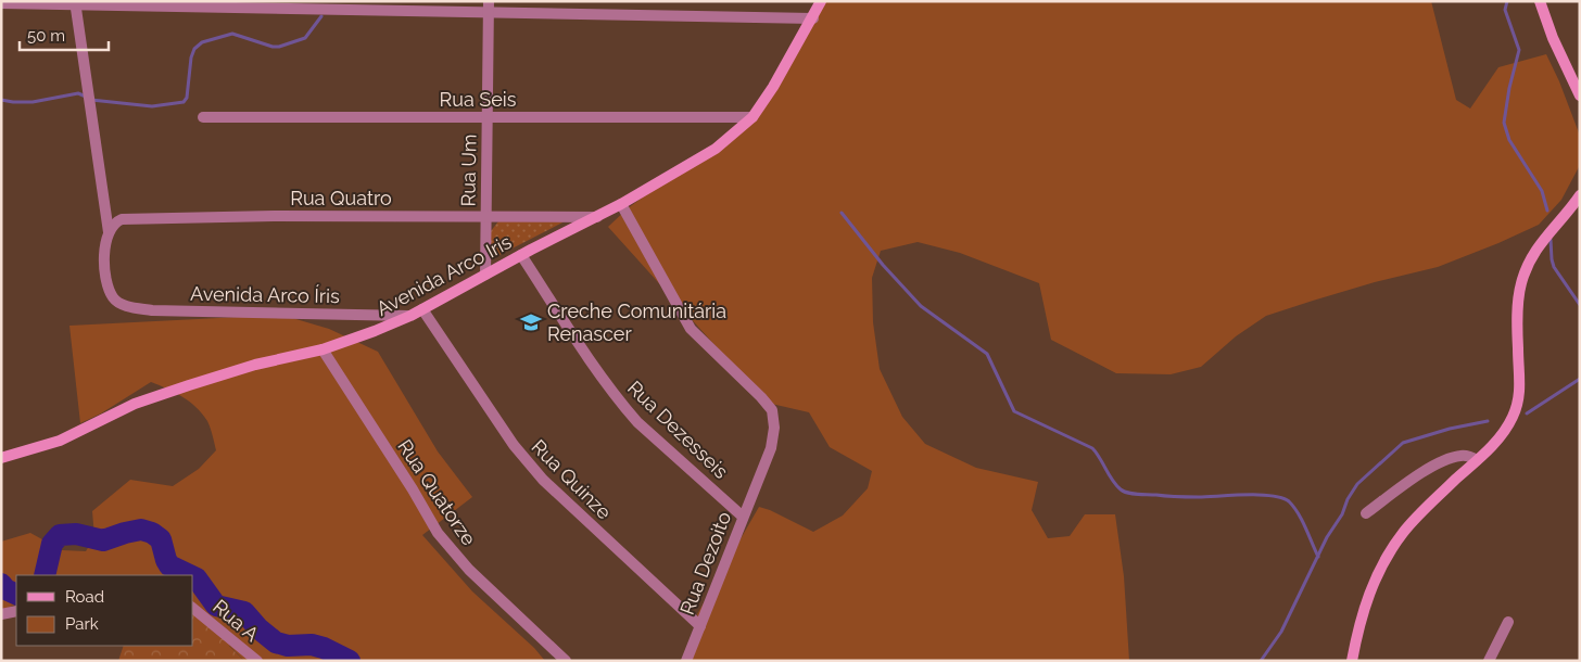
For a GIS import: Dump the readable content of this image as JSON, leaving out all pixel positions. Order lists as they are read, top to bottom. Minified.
{"streets":{"street":["Rua Seis","Rua Um","Rua Quatro","Avenida Arco Iris","Avenida Arco Íris","Rua Dezesseis","Rua Quinze","Rua Quatorze","Rua Dezoito","Rua A"]},"crossings":[["Rua Seis","Rua Um"],["Rua Seis","Avenida Arco Iris"],["Rua Um","Rua Quatro"],["Rua Um","Avenida Arco Iris"],["Rua Quatro","Avenida Arco Iris"],["Rua Quatro","Avenida Arco Íris"],["Avenida Arco Iris","Avenida Arco Íris"],["Avenida Arco Iris","Rua Dezesseis"],["Avenida Arco Iris","Rua Quinze"],["Avenida Arco Iris","Rua Quatorze"],["Avenida Arco Iris","Rua Dezoito"],["Rua Dezesseis","Rua Dezoito"],["Rua Quinze","Rua Dezoito"]],"places":{"school or university":["Creche Comunitária Renascer"]},"legend":["Road","Park"],"scale_bar":"50 m"}
